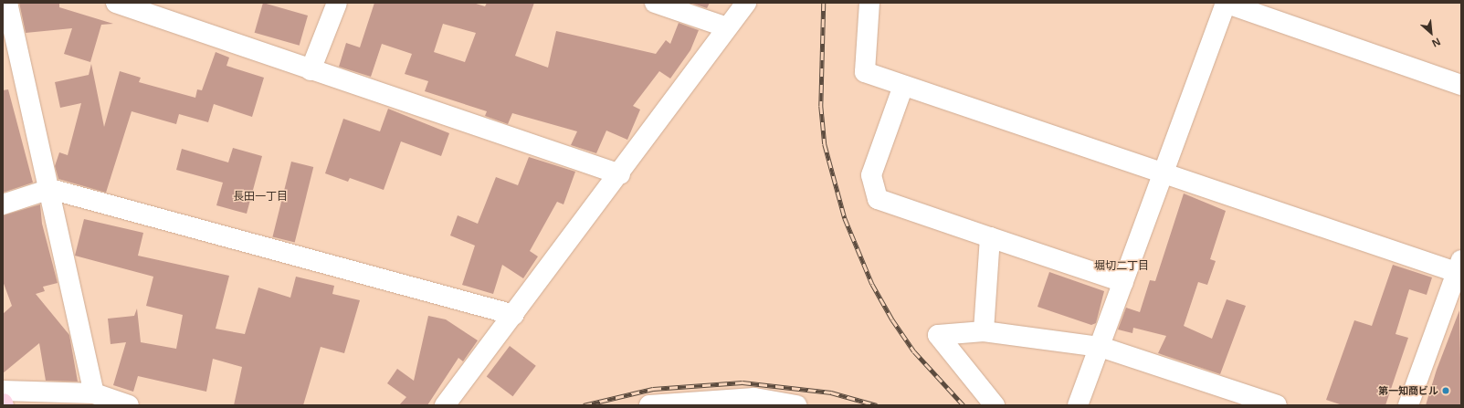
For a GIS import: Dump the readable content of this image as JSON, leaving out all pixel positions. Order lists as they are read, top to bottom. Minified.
{"districts":["長田一丁目","堀切二丁目"],"places":["第一知商ビル"],"north":"bottom right"}
